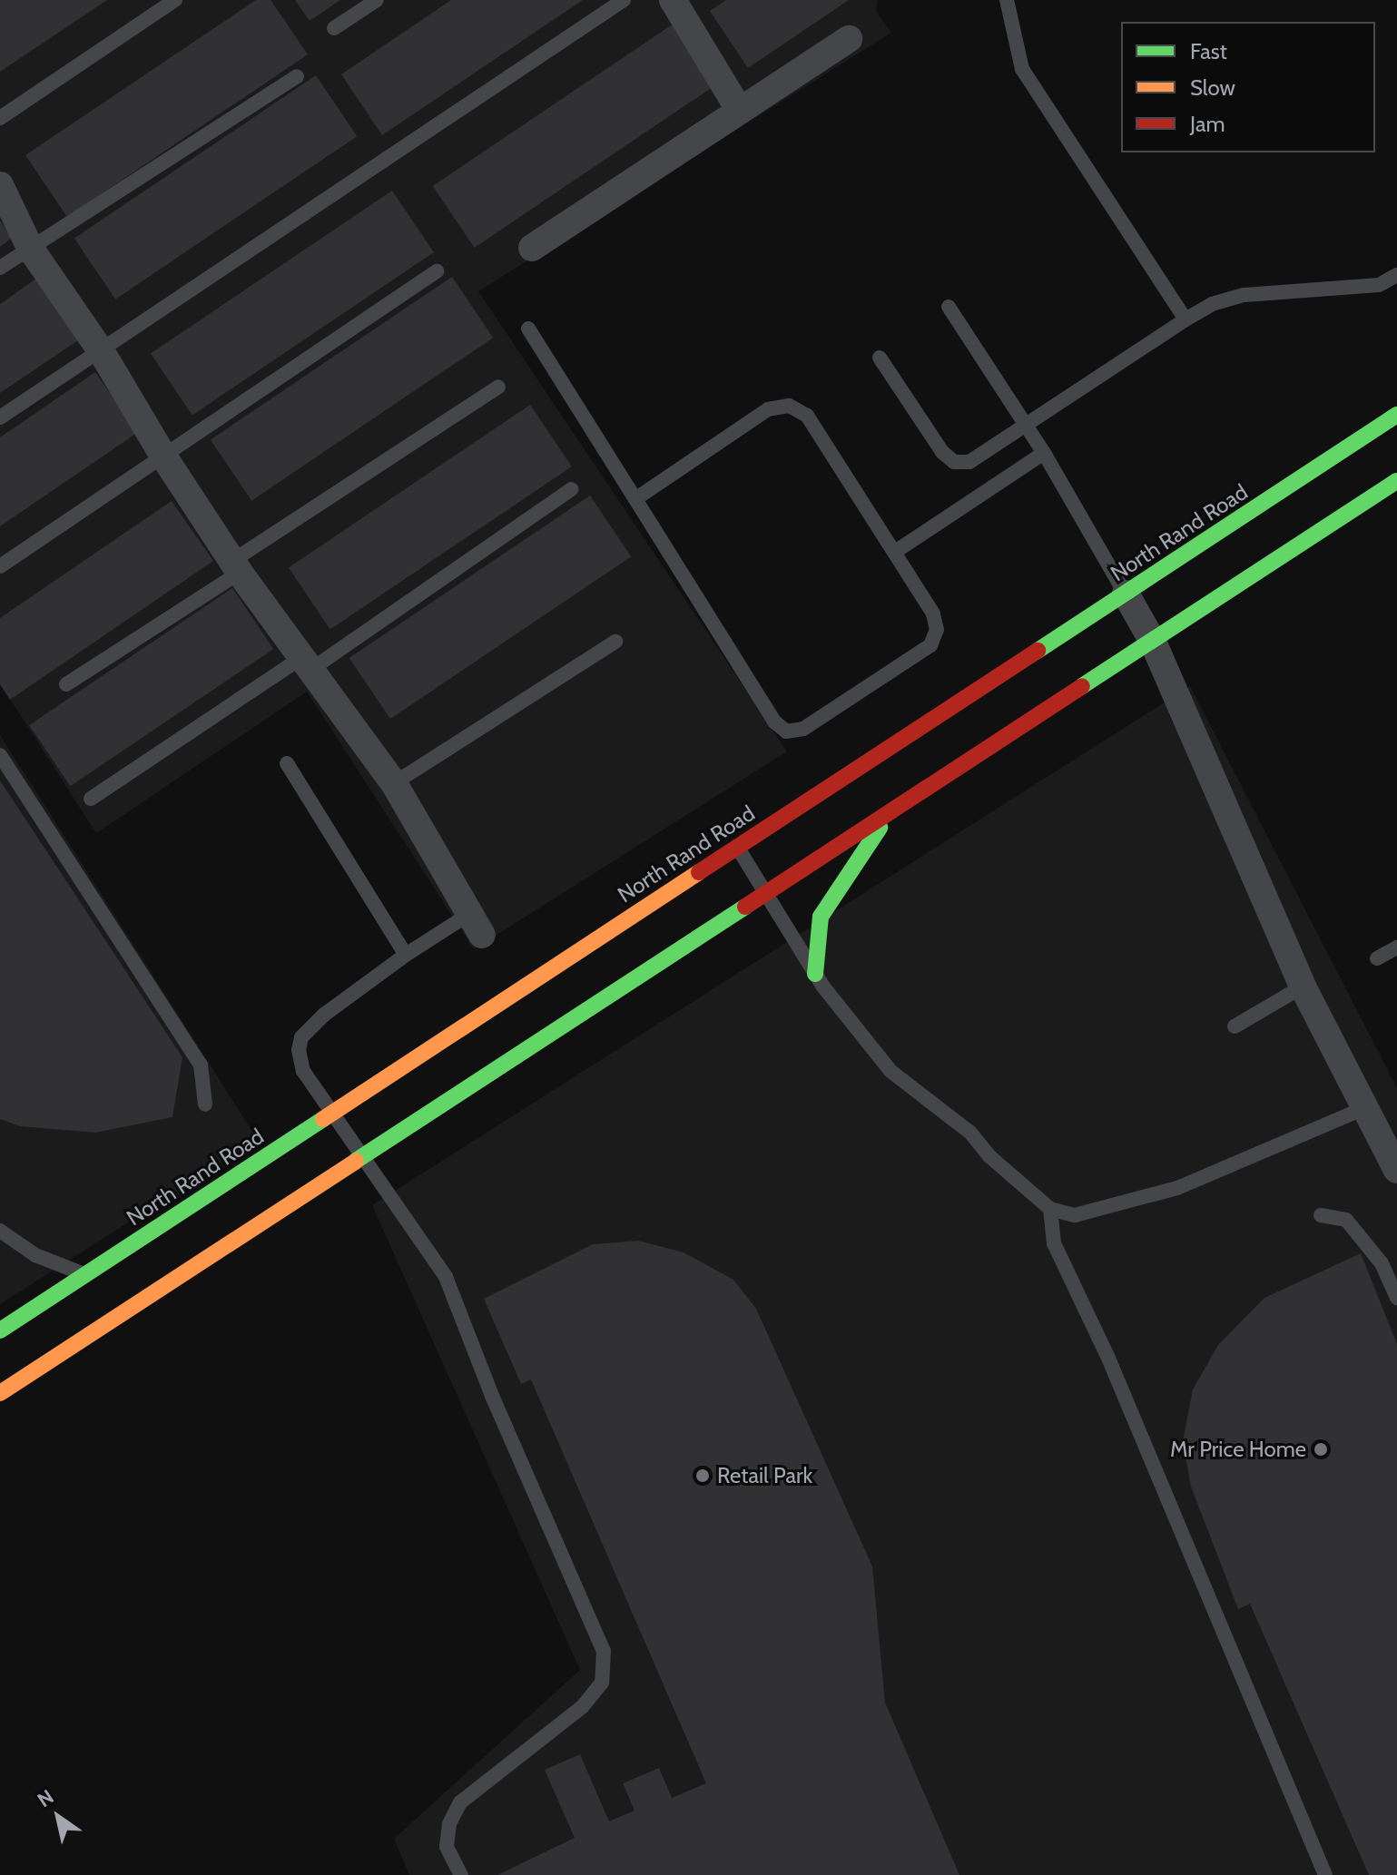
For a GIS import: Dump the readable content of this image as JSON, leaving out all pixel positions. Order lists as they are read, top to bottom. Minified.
{"streets":{"main road":["North Rand Road"]},"places":["Mr Price Home","Retail Park"],"legend":["Fast","Slow","Jam"],"north":"top left"}
